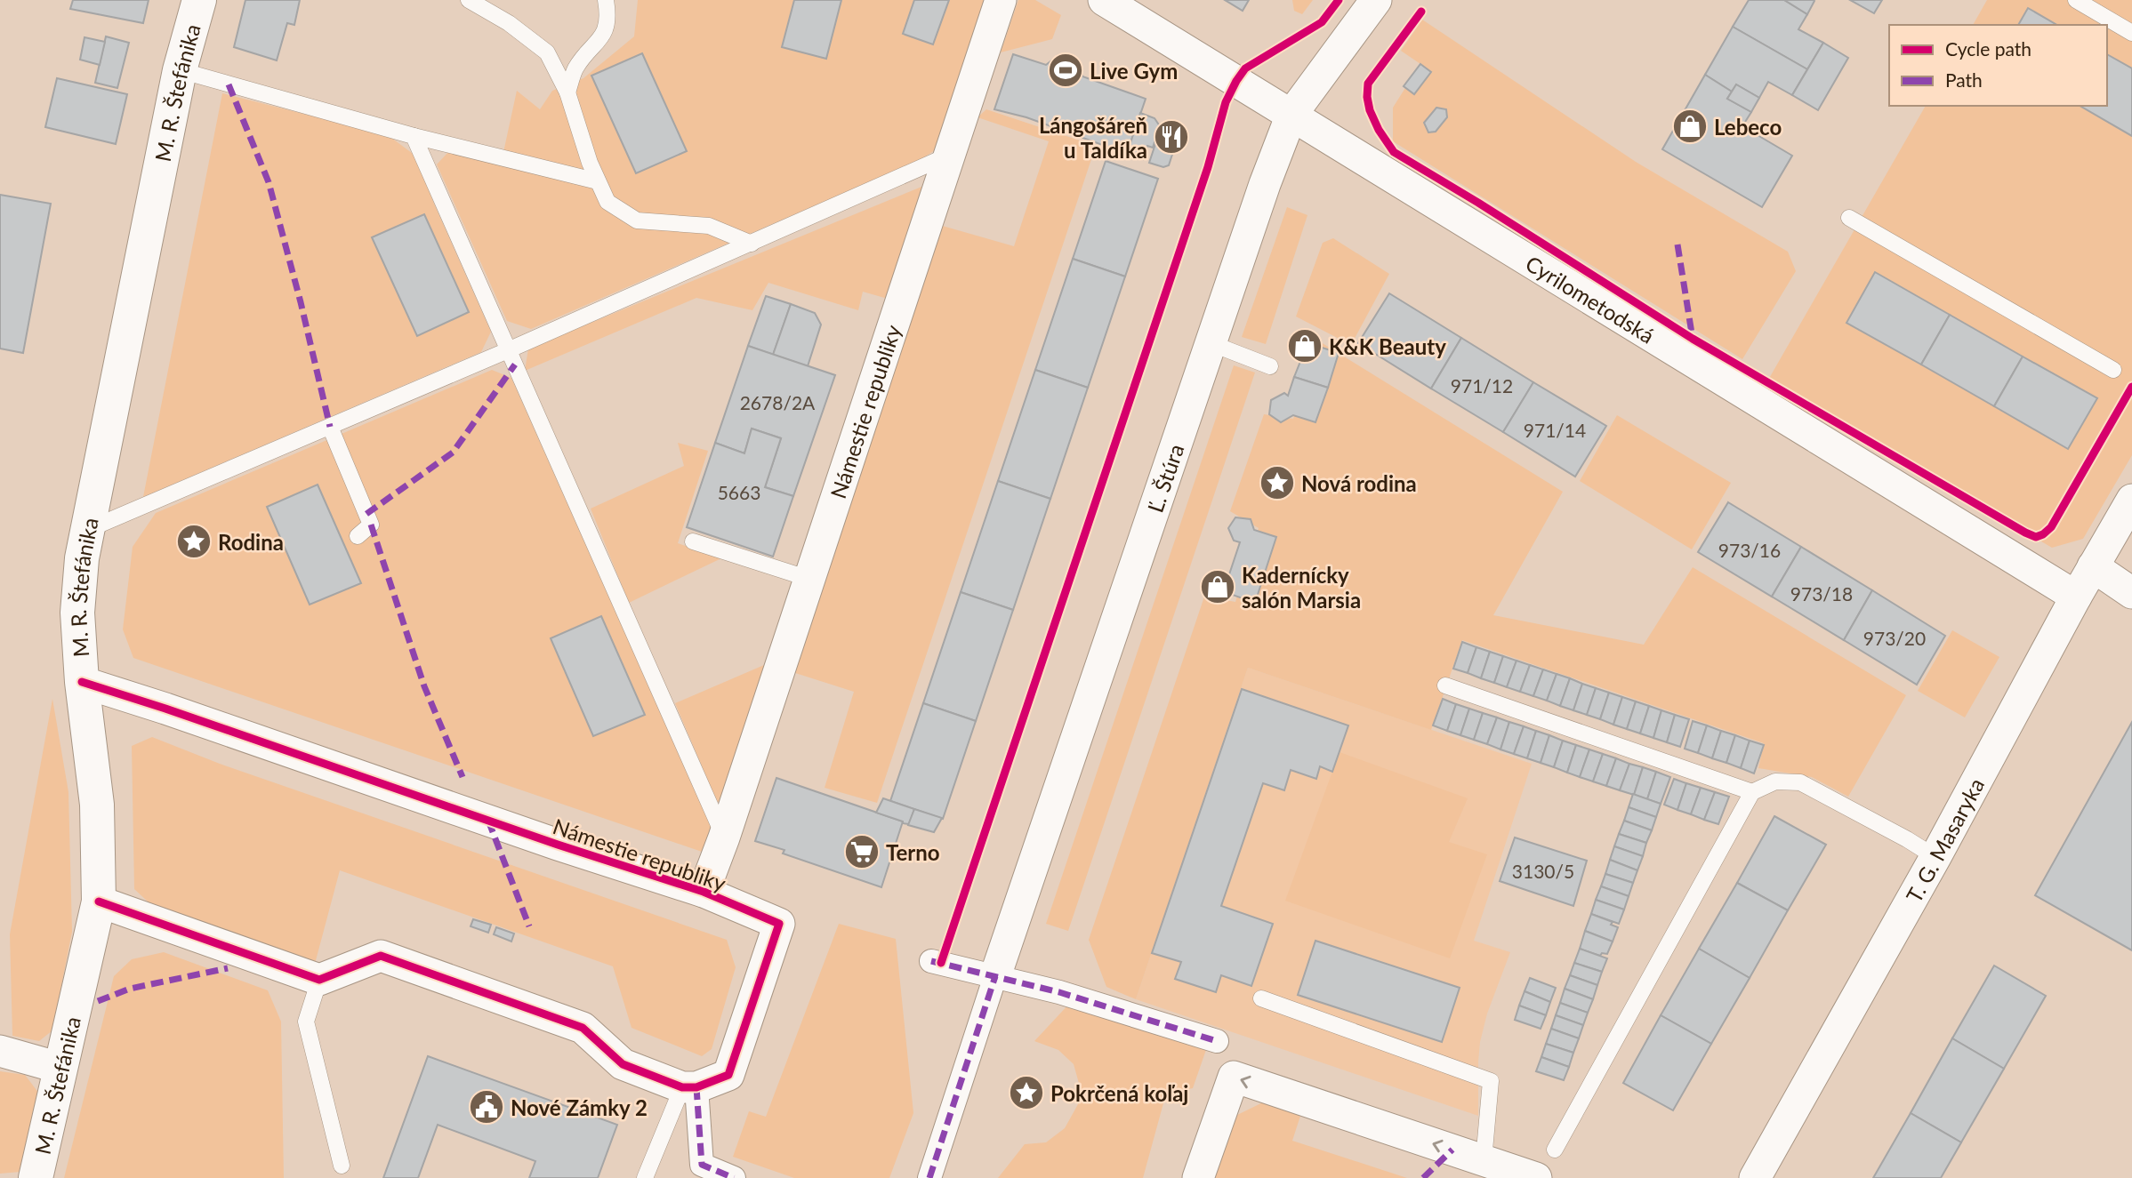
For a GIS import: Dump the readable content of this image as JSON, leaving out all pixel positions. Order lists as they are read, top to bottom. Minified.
{"streets":{"street":["M. R. Štefánika","Cyrilometodská","Námestie republiky","Ľ. Štúra","T. G. Masaryka"]},"crossings":[["M. R. Štefánika","Námestie republiky"],["Cyrilometodská","Ľ. Štúra"],["Cyrilometodská","T. G. Masaryka"]],"places":{"sports":["Live Gym"],"shop":["Lebeco","K&K Beauty","Kadernícky salón Marsia"],"restaurant":["Lángošáreň u Taldíka"],"place":["Nová rodina","Rodina","Pokrčená koľaj"],"supermarket":["Terno"],"public building":["Nové Zámky 2"]},"house_numbers":["971/12","2678/2A","971/14","5663","973/16","973/18","973/20","3130/5"],"legend":["Cycle path","Path"]}
